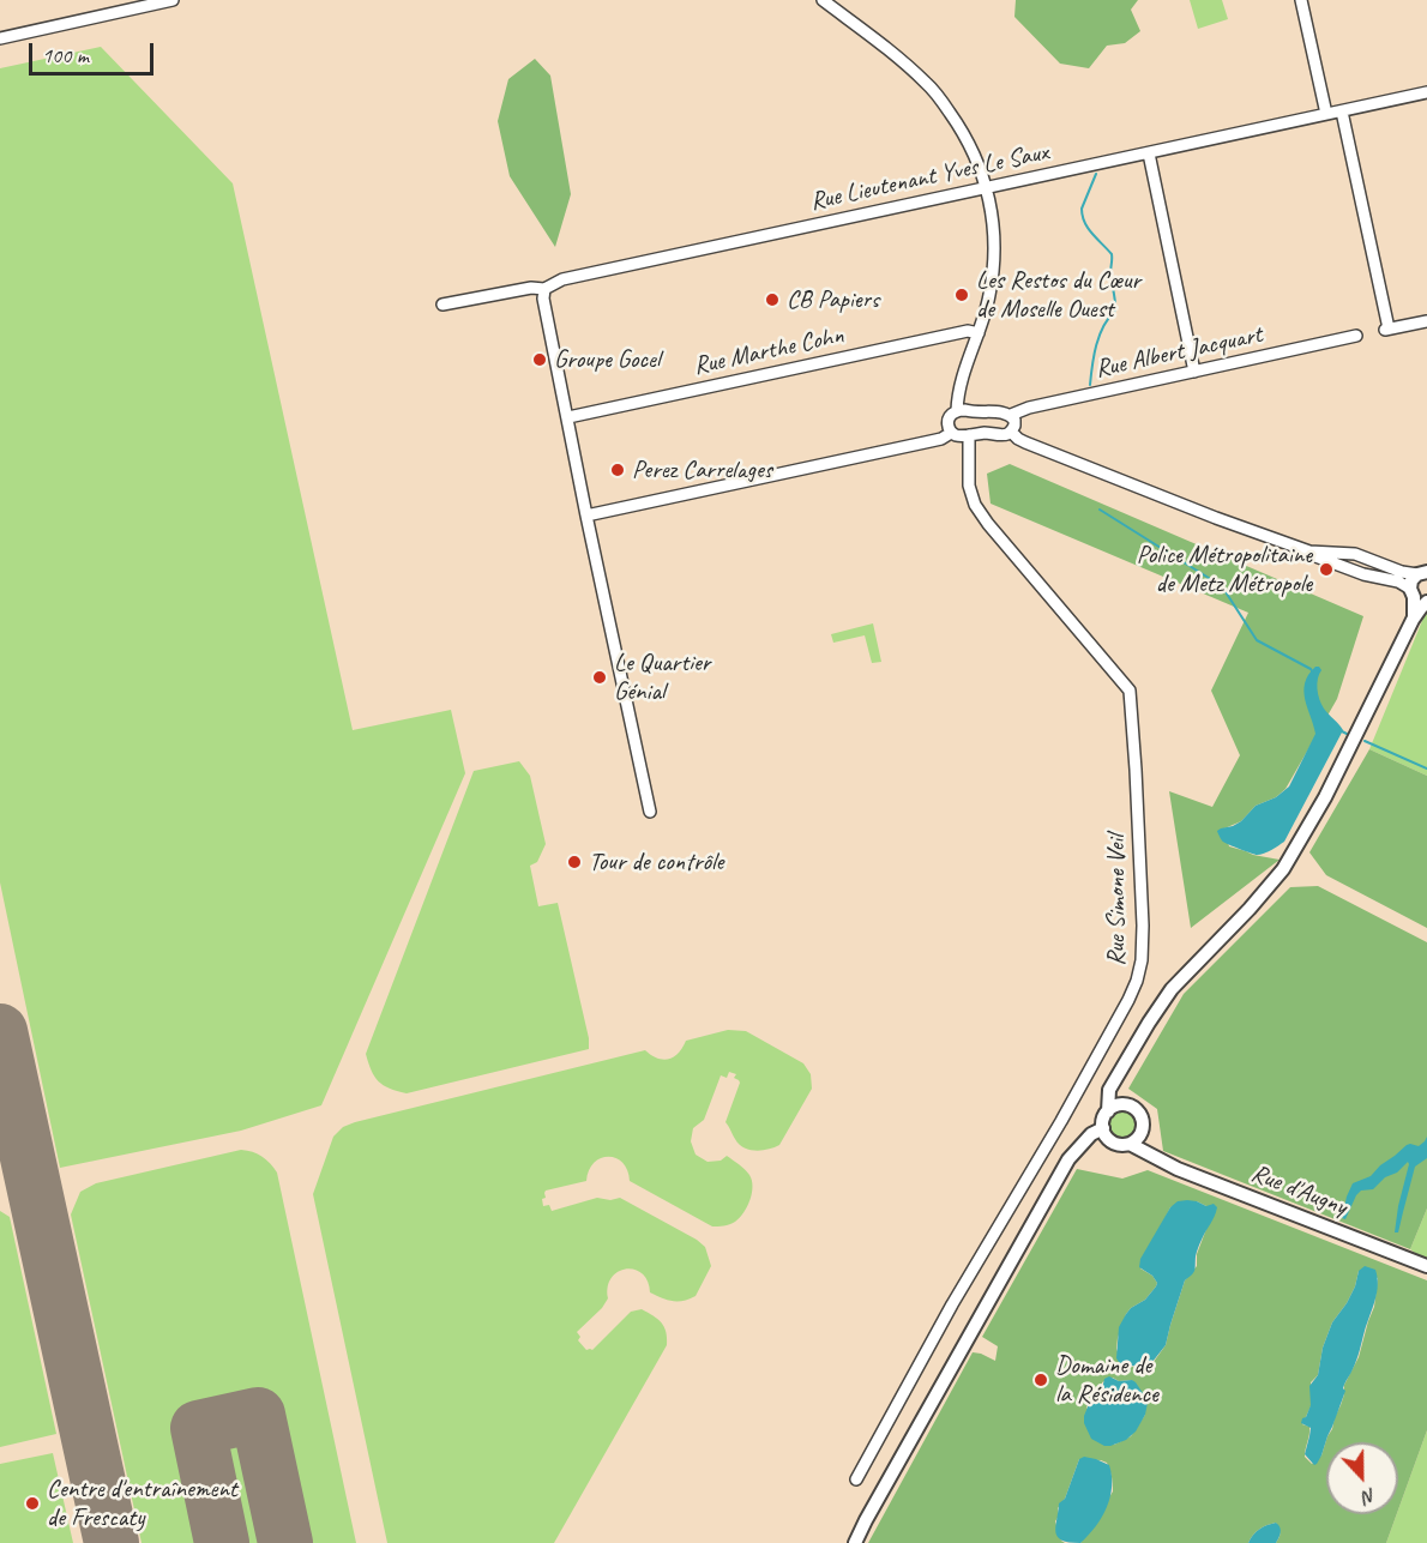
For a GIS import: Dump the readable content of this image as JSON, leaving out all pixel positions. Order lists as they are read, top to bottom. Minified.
{"streets":{"main road":["Rue d'Augny"],"street":["Rue Lieutenant Yves Le Saux","Rue Marthe Cohn","Rue Albert Jacquart","Rue Simone Veil"]},"places":["Les Restos du Cœur de Moselle Ouest","CB Papiers","Groupe Gocel","Perez Carrelages","Police Métropolitaine de Metz Métropole","Le Quartier Génial","Tour de contrôle","Domaine de la Résidence","Centre d'entraînement de Frescaty"],"scale_bar":"100 m","north":"bottom"}
